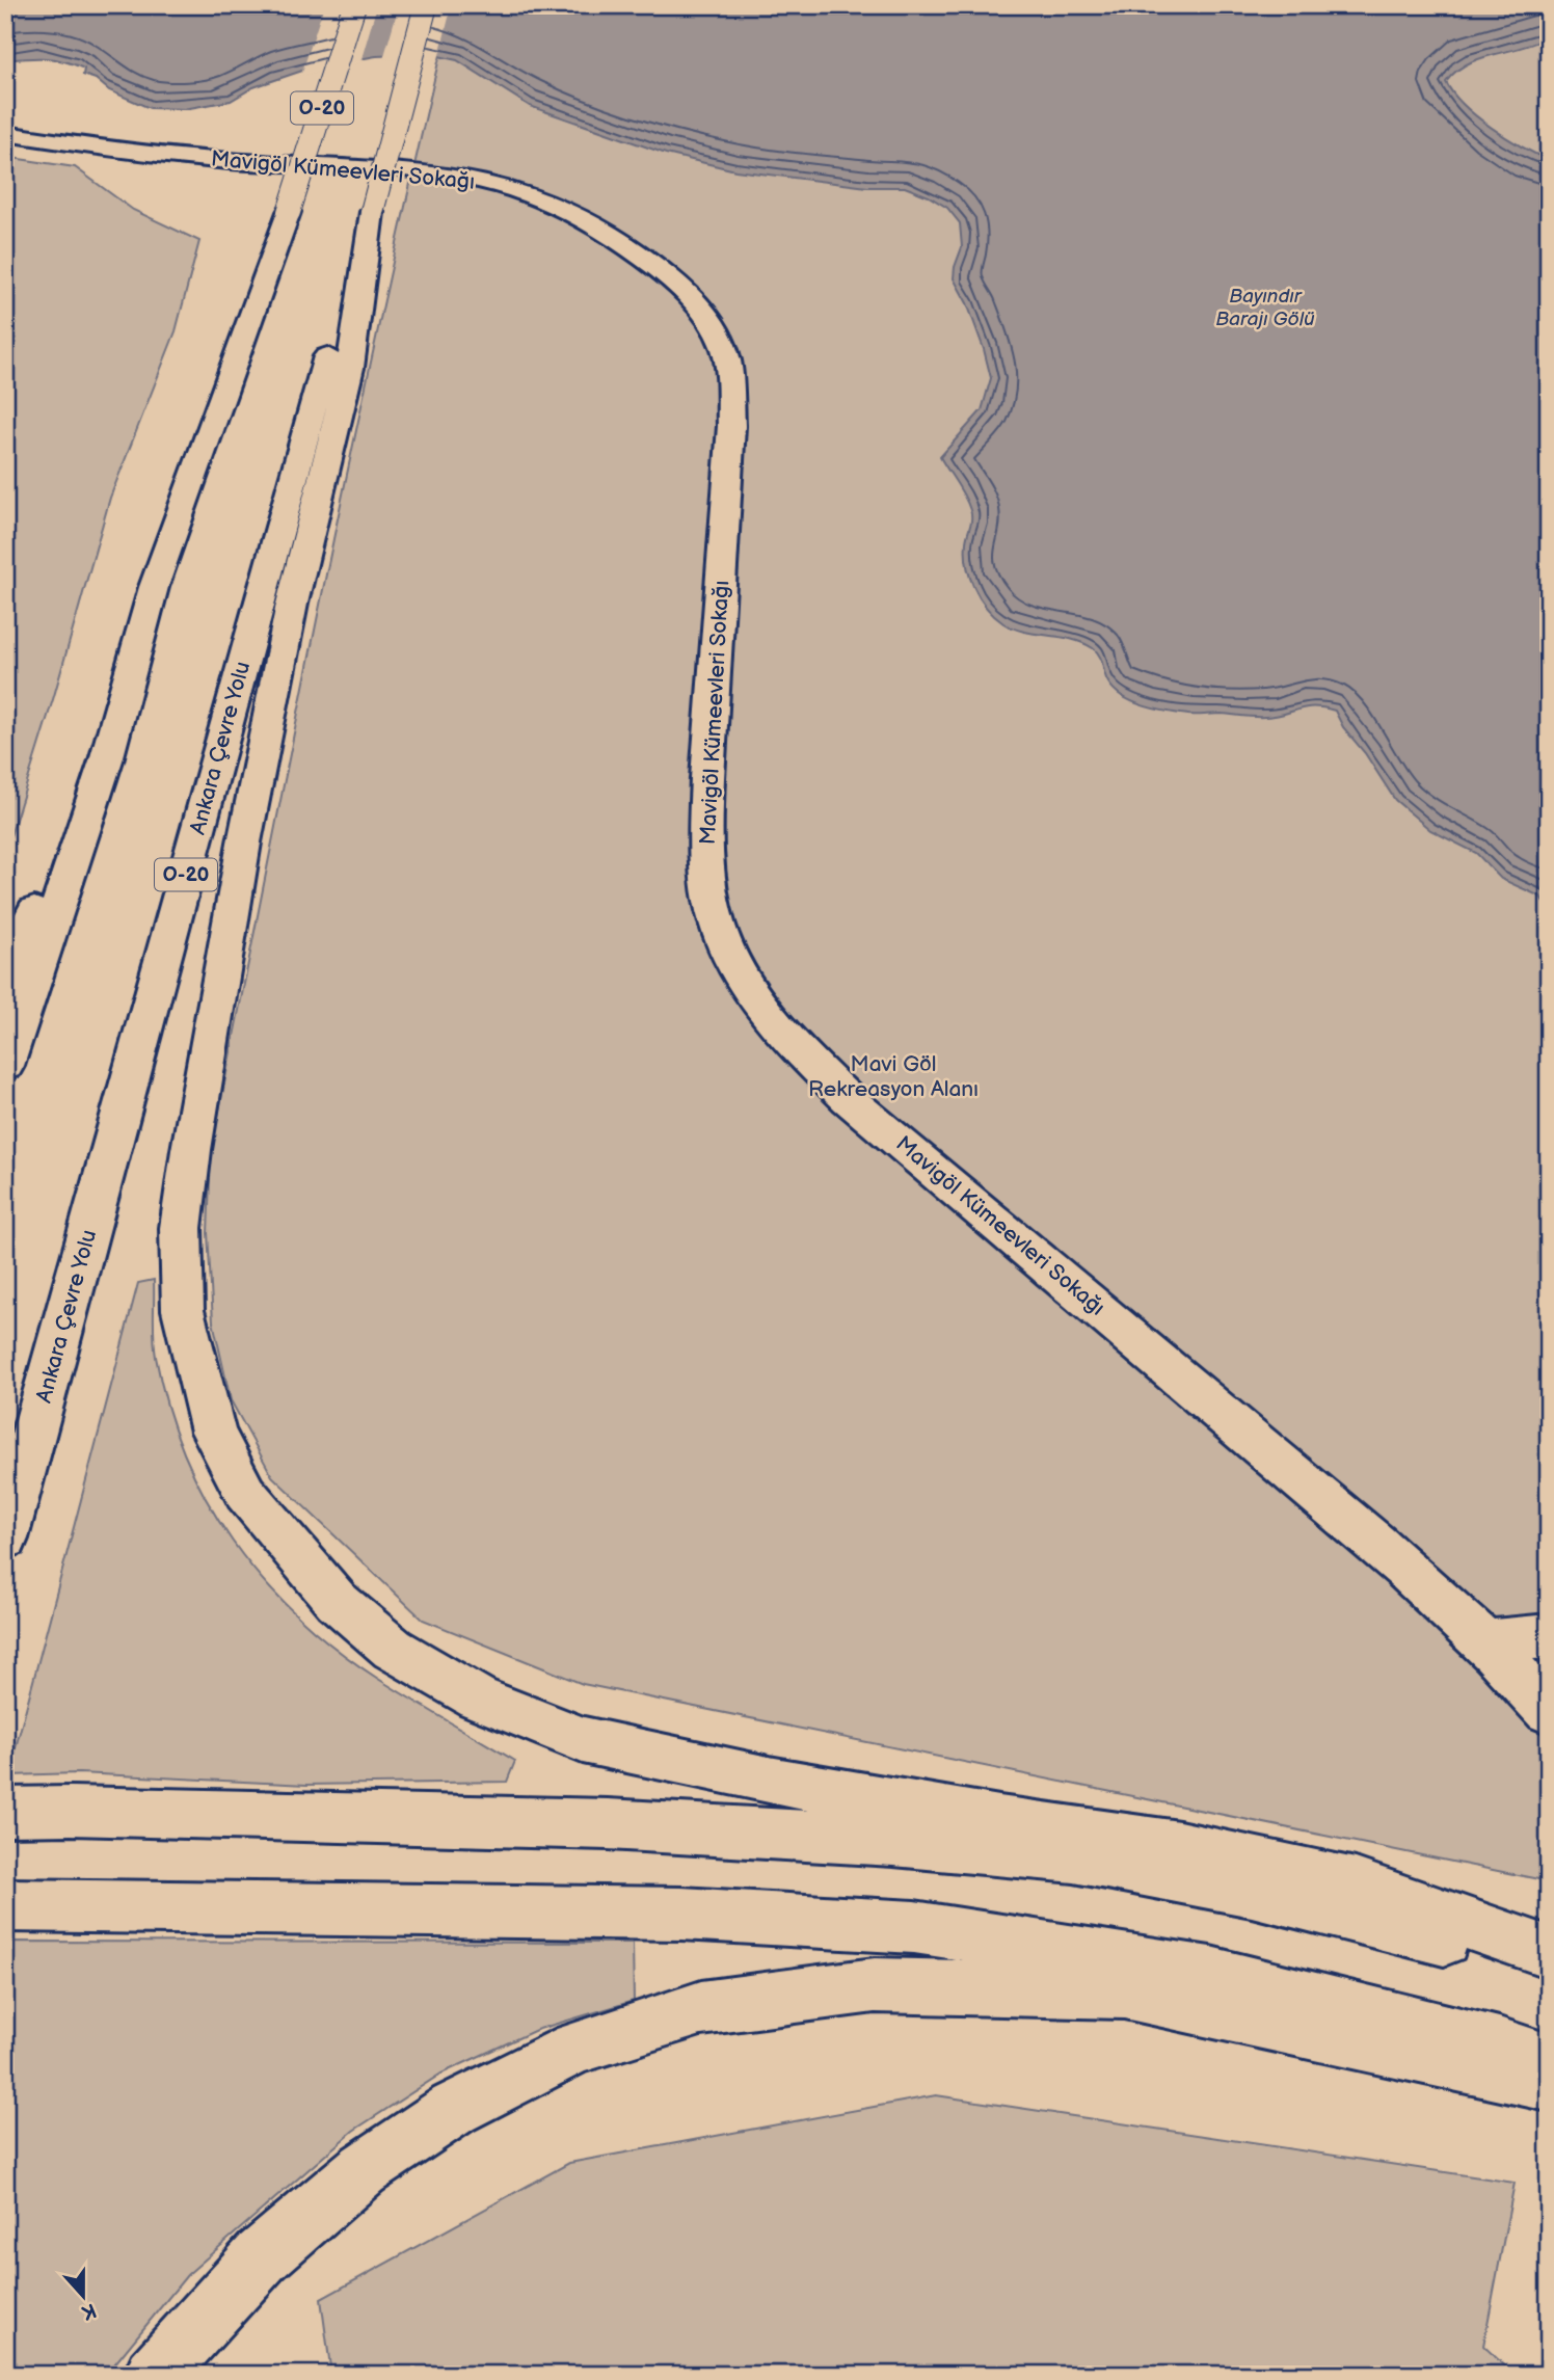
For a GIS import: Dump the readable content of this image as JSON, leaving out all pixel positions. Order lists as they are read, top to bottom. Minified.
{"streets":{"main road":["O-20","Mavigöl Kümeevleri Sokağı","Ankara Çevre Yolu"]},"crossings":[["O-20","Ankara Çevre Yolu"]],"water":["Bayındır Barajı Gölü"],"parks":["Mavi Göl Rekreasyon Alanı"],"north":"bottom"}
